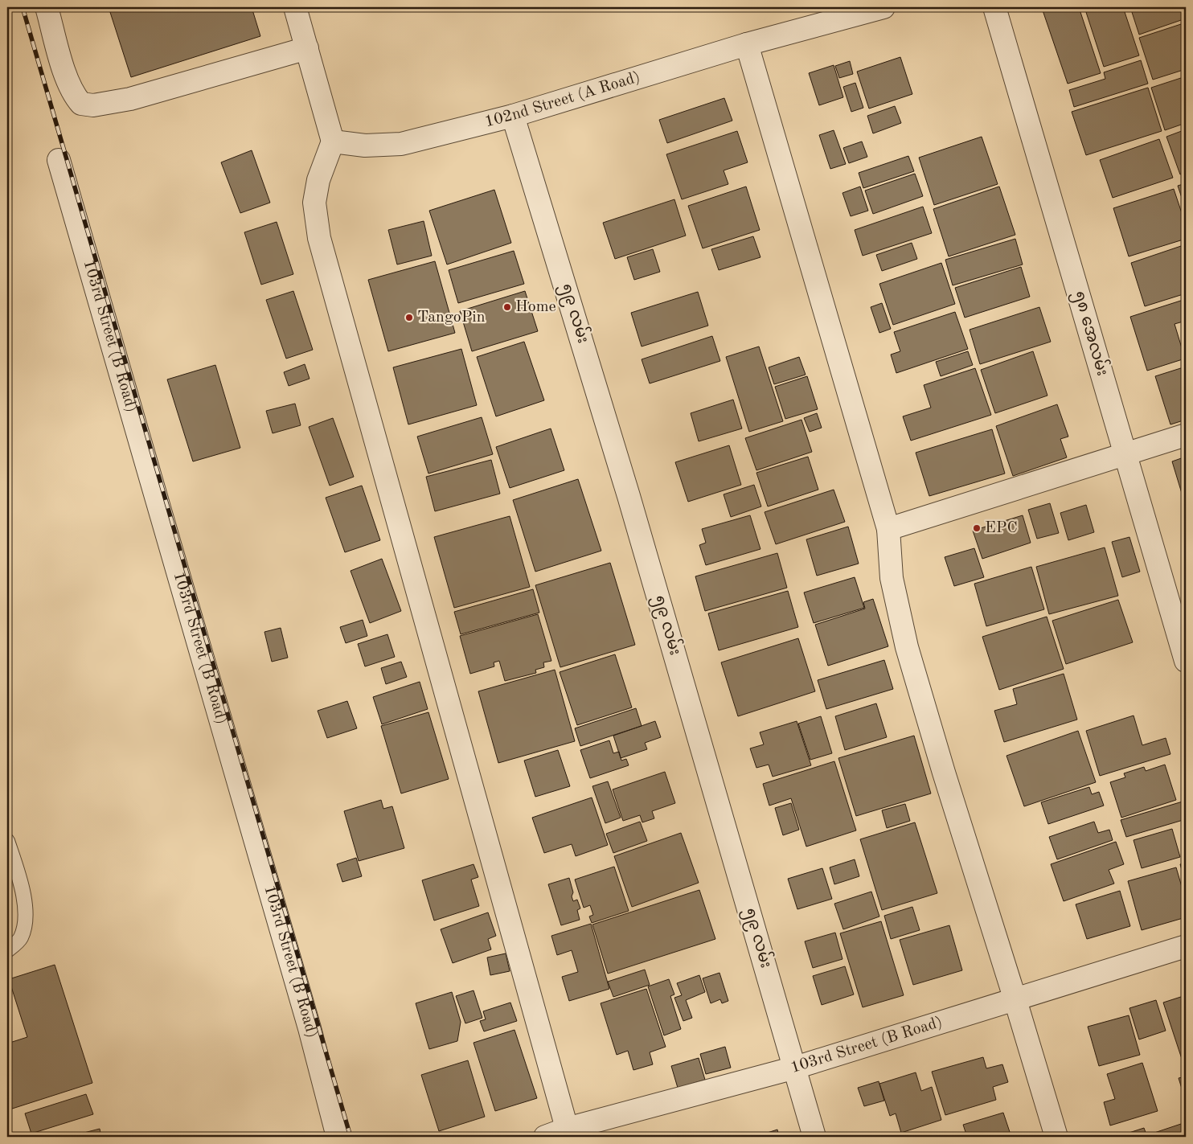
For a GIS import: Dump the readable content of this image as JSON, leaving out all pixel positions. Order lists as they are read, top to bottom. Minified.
{"streets":{"street":["102nd Street (A Road)","၅၉ လမ်း","၅၈ အေလမ်း","103rd Street (B Road)"]},"crossings":[["102nd Street (A Road)","၅၉ လမ်း"],["၅၉ လမ်း","103rd Street (B Road)"]],"places":["Home","TangoPin","EPC"]}
